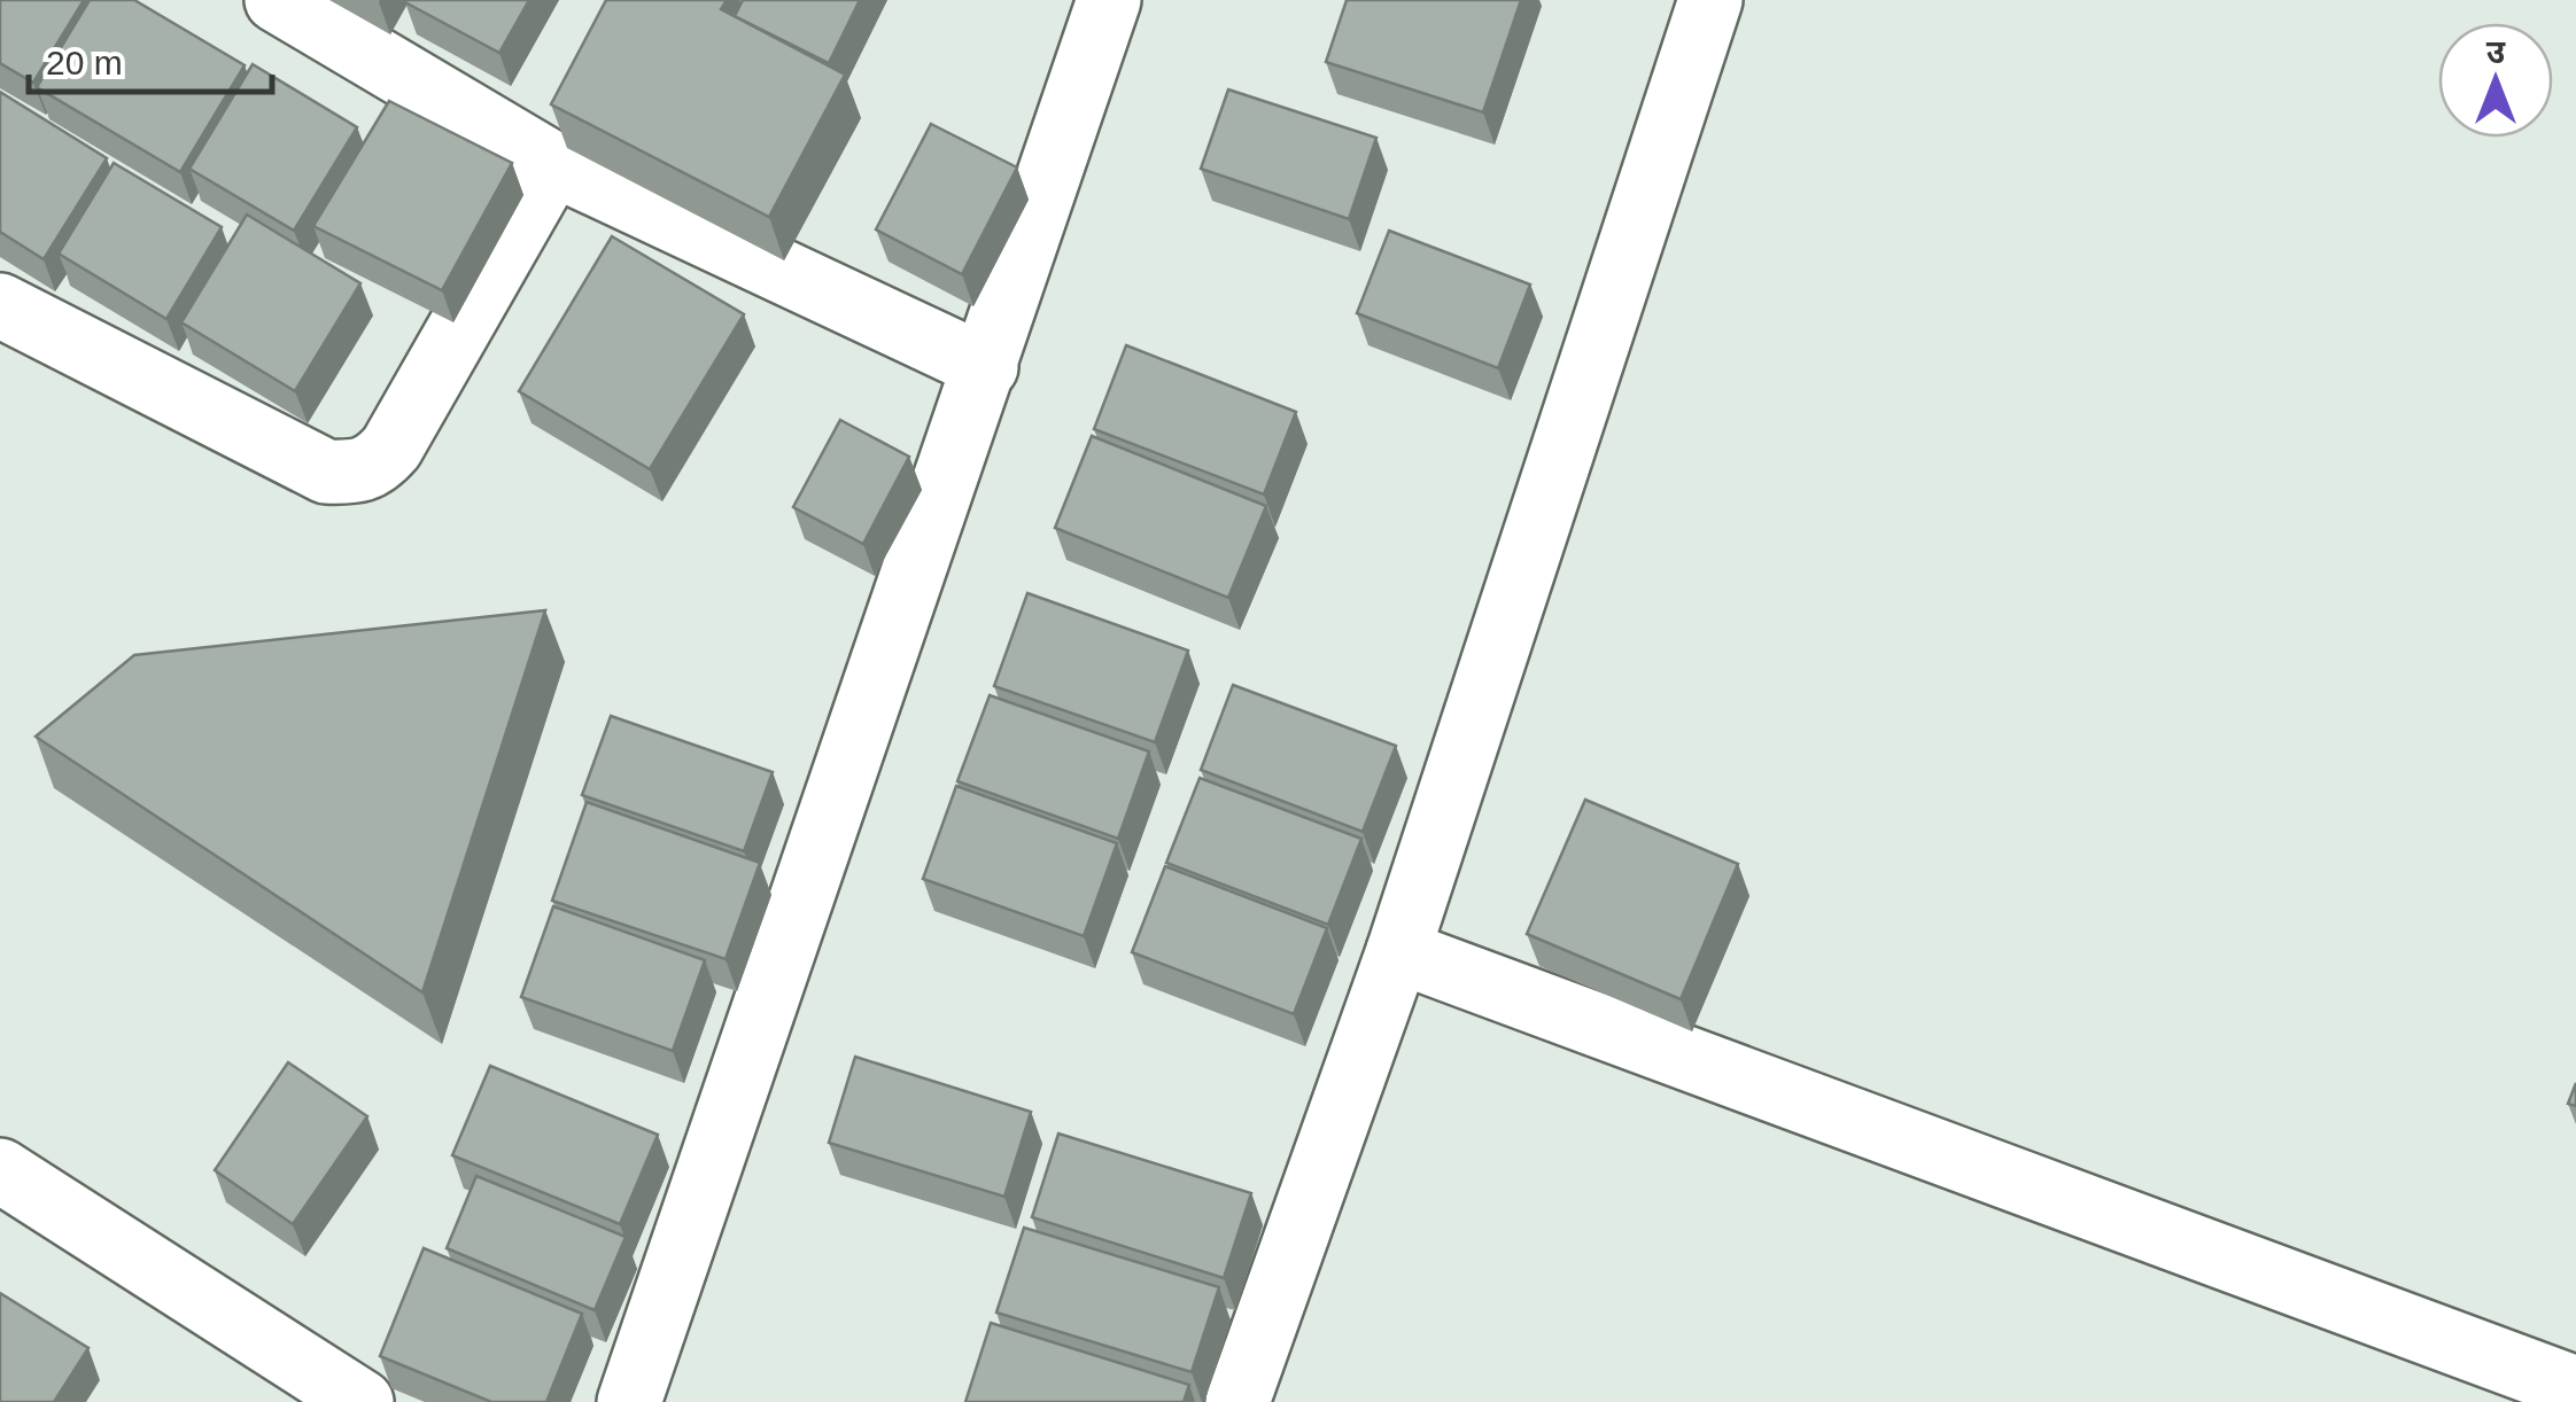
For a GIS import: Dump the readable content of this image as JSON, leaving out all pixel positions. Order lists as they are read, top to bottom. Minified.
{"scale_bar":"20 m","north":"top"}
